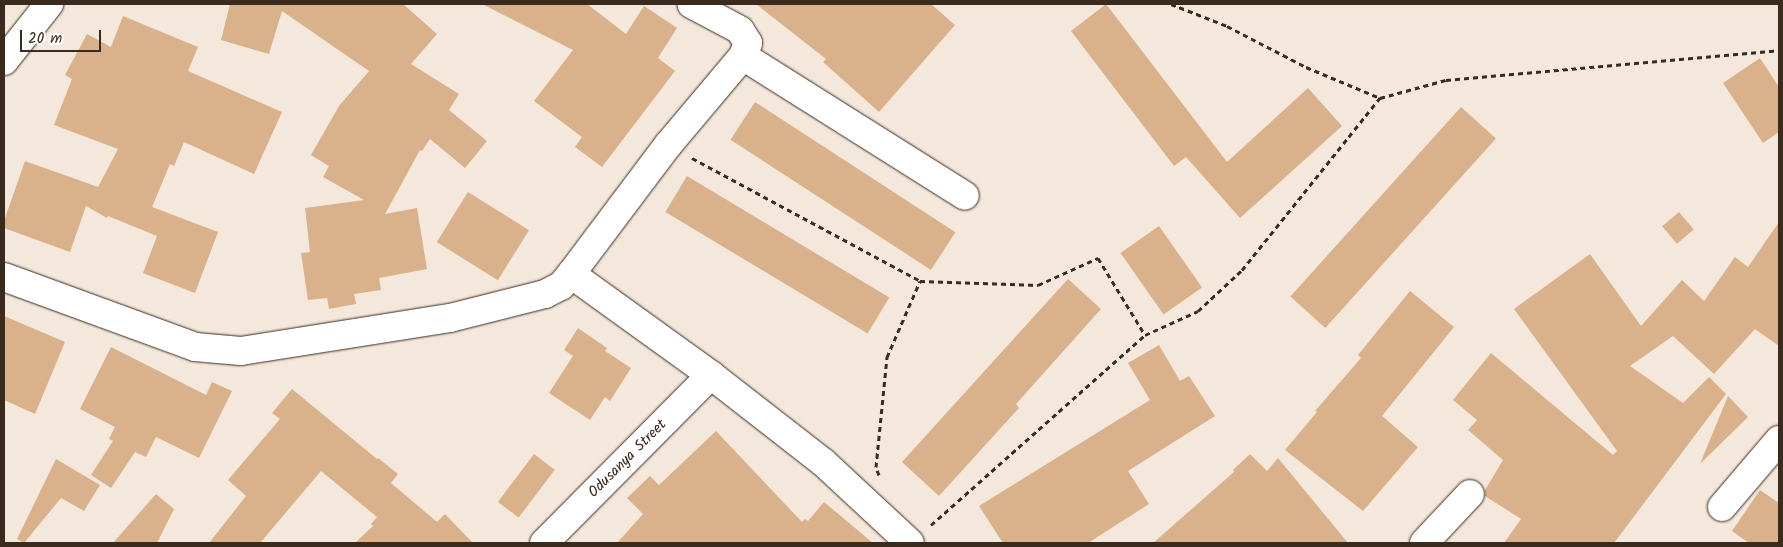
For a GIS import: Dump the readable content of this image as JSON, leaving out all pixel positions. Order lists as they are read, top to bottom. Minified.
{"streets":{"street":["Odusanya Street"]},"scale_bar":"20 m"}
